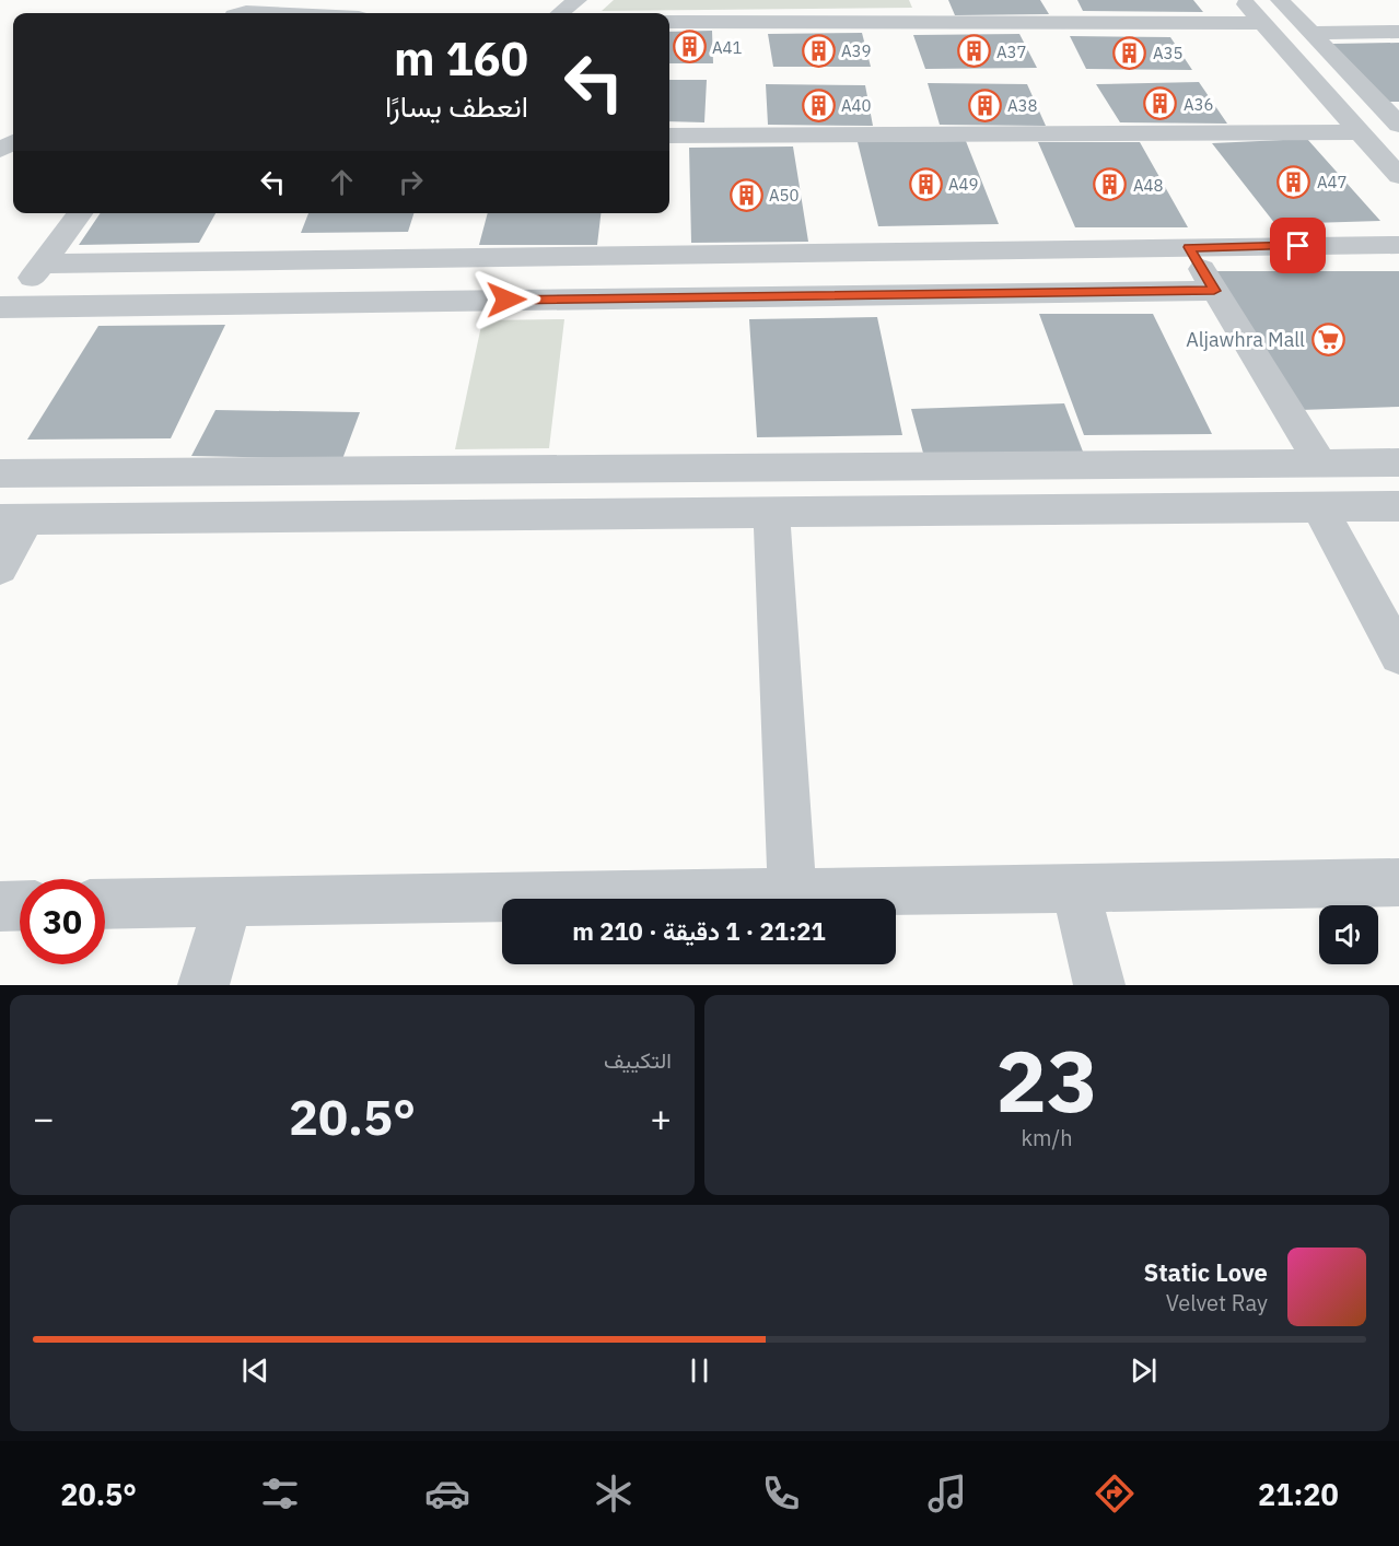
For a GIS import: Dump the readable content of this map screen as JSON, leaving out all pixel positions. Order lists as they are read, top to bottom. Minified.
{"places":{"building":["A41","A39","A37","A35","A36","A40","A38","A47","A49","A48","A50"],"supermarket":["Aljawhra Mall"]},"page":{"turn":["160 m","انعطف يسارًا"],"limit":"30","trip":"21:21 · 1 دقيقة · 210 m","tile":[["23","km/h"],"التكييف"],"heat":["−","20.5°","+"],"song":["Static Love","Velvet Ray"],"tabs":["21:20","20.5°"]}}
